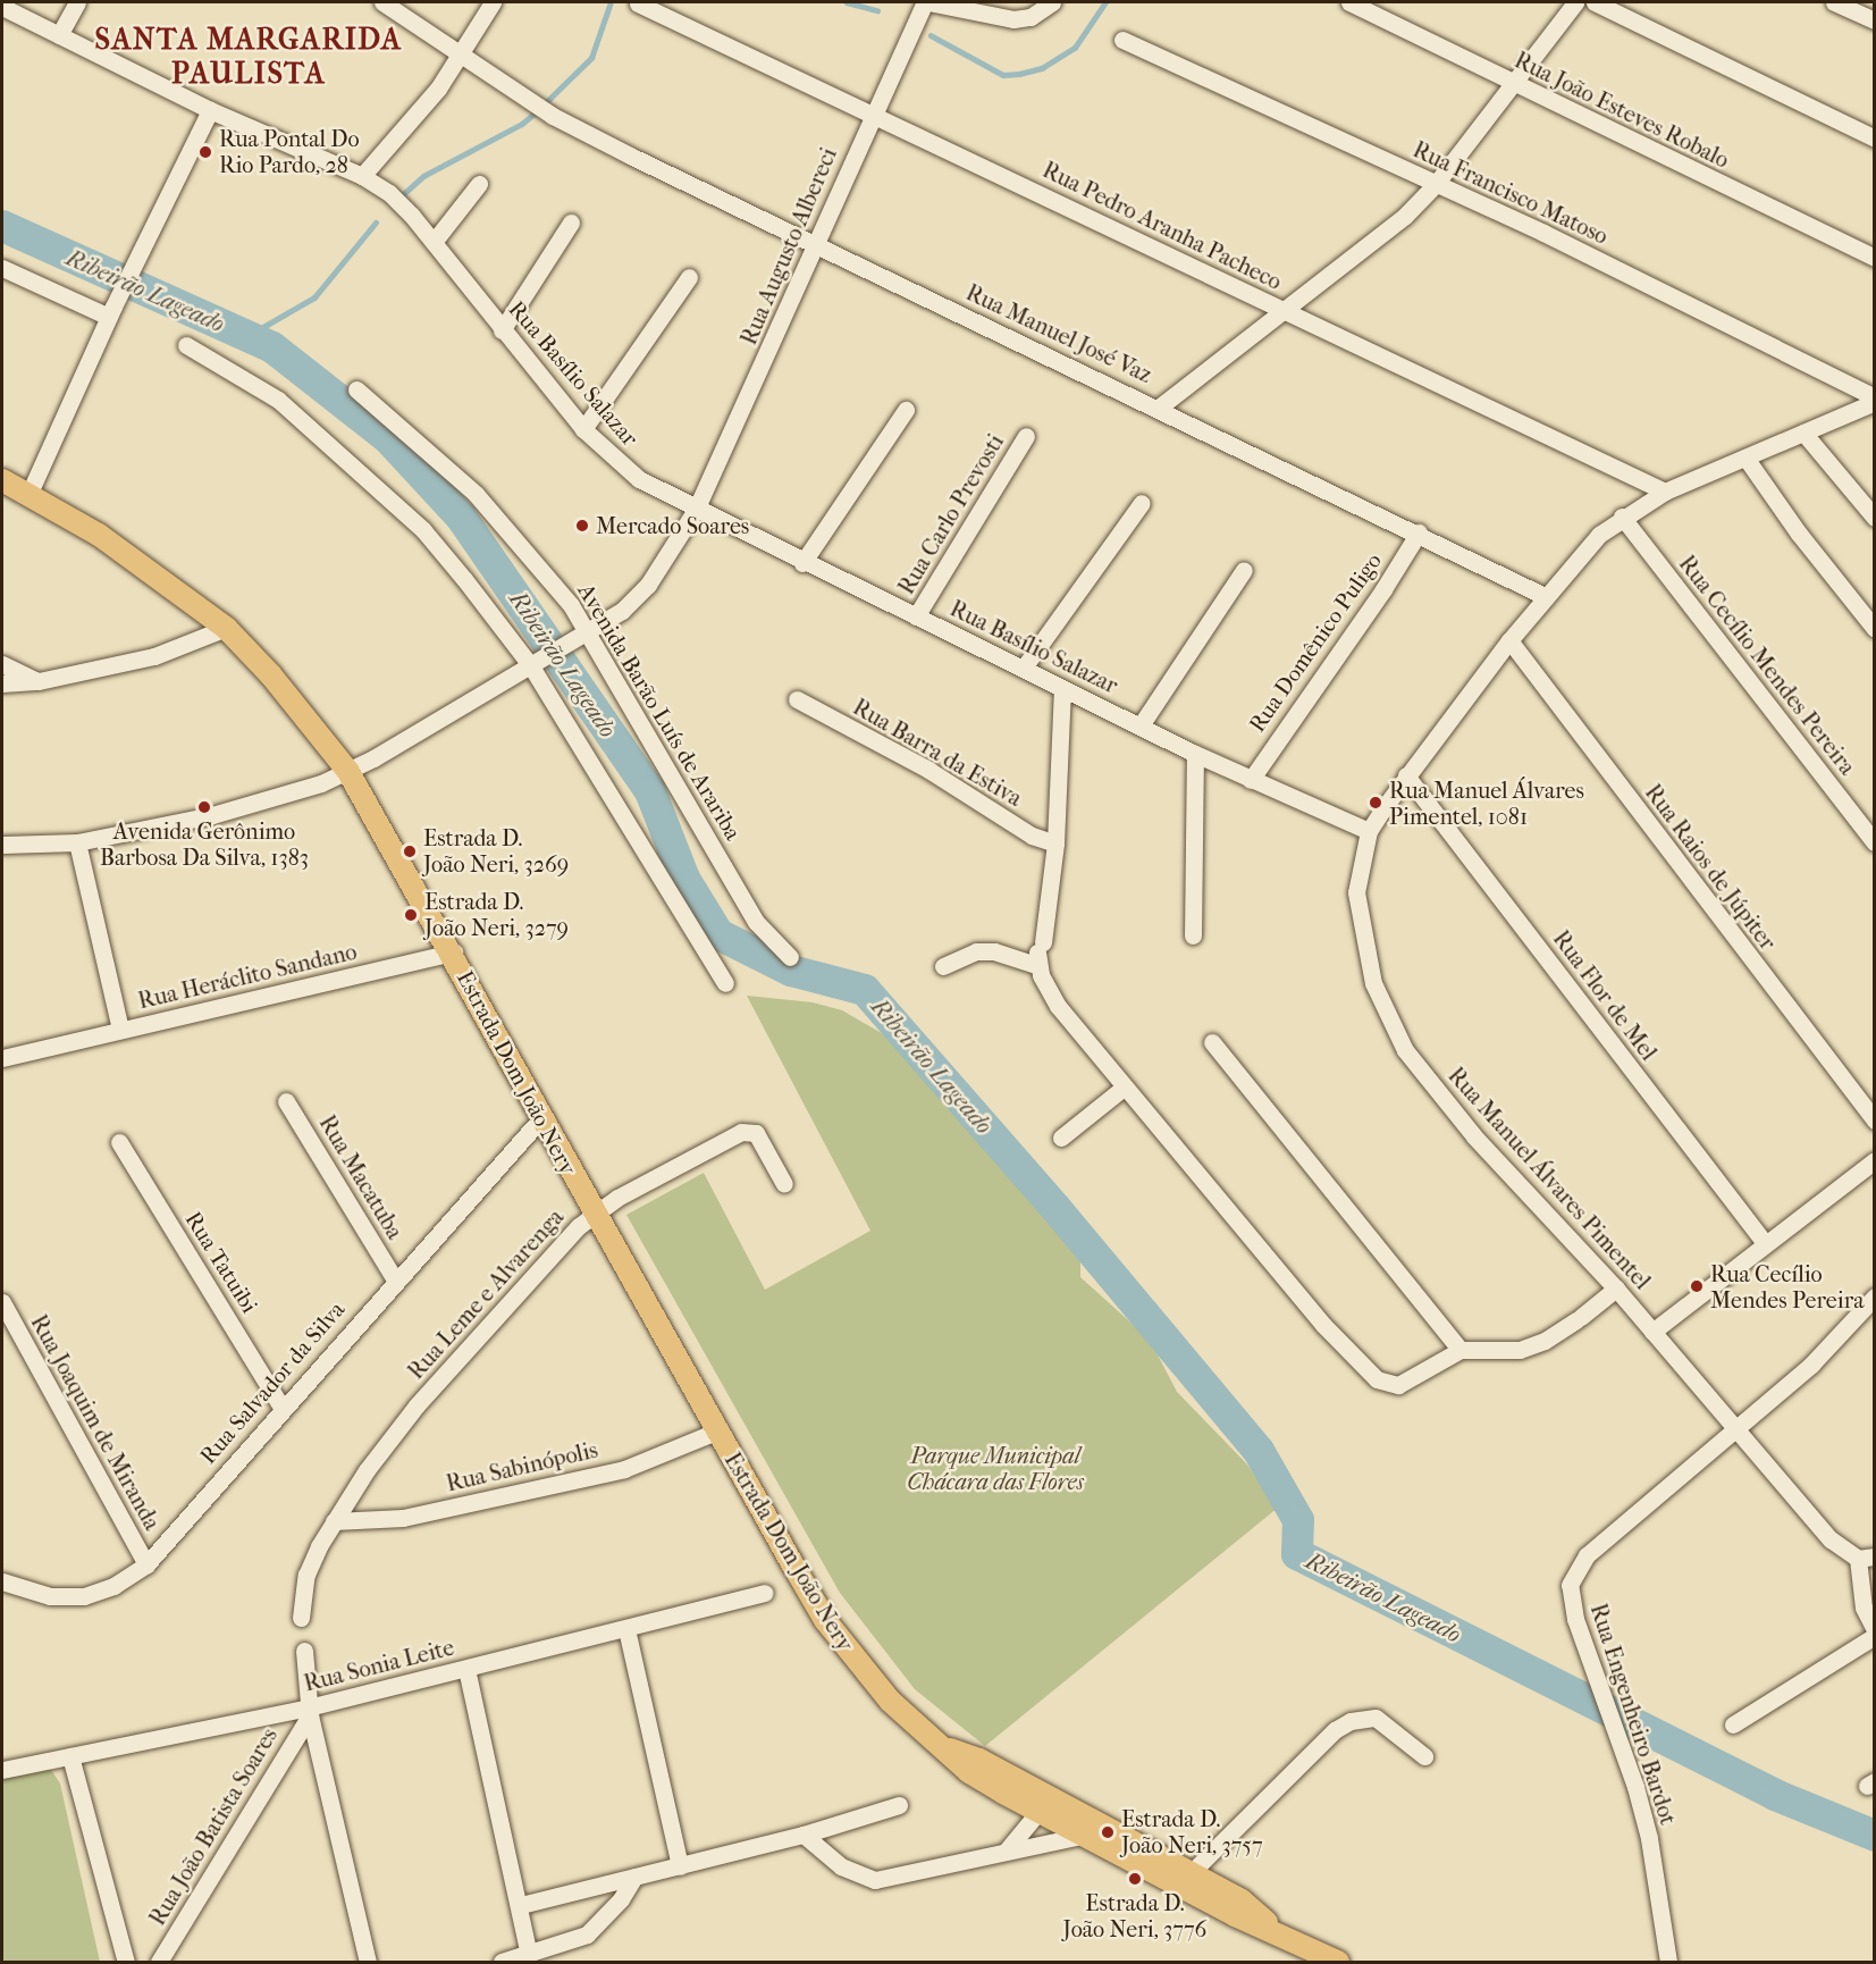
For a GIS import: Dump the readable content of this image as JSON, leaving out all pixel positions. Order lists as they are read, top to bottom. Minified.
{"streets":{"main road":["Estrada Dom João Nery"],"street":["Rua João Esteves Robalo","Rua Francisco Matoso","Rua Pedro Aranha Pacheco","Rua Augusto Albereci","Rua Manuel José Vaz","Rua Basílio Salazar","Rua Carlo Prevosti","Rua Domênico Puligo","Rua Cecílio Mendes Pereira","Avenida Barão Luís de Arariba","Rua Barra da Estiva","Rua Raios de Júpiter","Rua Heráclito Sandano","Rua Flor de Mel","Rua Macatuba","Rua Manuel Álvares Pimentel","Rua Tatuibi","Rua Leme e Alvarenga","Rua Salvador da Silva","Rua Joaquim de Miranda","Rua Sabinópolis","Rua Sonia Leite","Rua Engenheiro Bardot","Rua João Batista Soares"]},"crossings":[["Rua Francisco Matoso","Rua Manuel Álvares Pimentel"],["Rua Pedro Aranha Pacheco","Rua Augusto Albereci"],["Rua Pedro Aranha Pacheco","Rua Manuel Álvares Pimentel"],["Rua Augusto Albereci","Rua Manuel José Vaz"],["Rua Augusto Albereci","Rua Basílio Salazar"],["Rua Augusto Albereci","Avenida Barão Luís de Arariba"],["Rua Augusto Albereci","Rua Heráclito Sandano"],["Rua Augusto Albereci","Estrada Dom João Nery"],["Rua Manuel José Vaz","Rua Domênico Puligo"],["Rua Manuel José Vaz","Rua Manuel Álvares Pimentel"],["Rua Basílio Salazar","Rua Carlo Prevosti"],["Rua Basílio Salazar","Rua Domênico Puligo"],["Rua Basílio Salazar","Rua Manuel Álvares Pimentel"],["Rua Cecílio Mendes Pereira","Rua Manuel Álvares Pimentel"],["Rua Raios de Júpiter","Rua Manuel Álvares Pimentel"],["Rua Heráclito Sandano","Estrada Dom João Nery"],["Rua Flor de Mel","Rua Manuel Álvares Pimentel"],["Estrada Dom João Nery","Rua Leme e Alvarenga"],["Estrada Dom João Nery","Rua Salvador da Silva"],["Estrada Dom João Nery","Rua Sabinópolis"],["Rua Macatuba","Rua Salvador da Silva"],["Rua Manuel Álvares Pimentel","Rua Engenheiro Bardot"],["Rua Tatuibi","Rua Salvador da Silva"],["Rua Leme e Alvarenga","Rua Sabinópolis"],["Rua Salvador da Silva","Rua Joaquim de Miranda"],["Rua Sonia Leite","Rua João Batista Soares"]],"districts":["SANTA MARGARIDA PAULISTA"],"water":["Ribeirão Lageado"],"parks":["Parque Municipal Chácara das Flores"],"places":["Rua Pontal Do Rio Pardo, 28","Mercado Soares","Rua Manuel Álvares Pimentel, 1081","Avenida Gerônimo Barbosa Da Silva, 1383","Estrada D. João Neri, 3269","Estrada D. João Neri, 3279","Rua Cecílio Mendes Pereira","Estrada D. João Neri, 3757","Estrada D. João Neri, 3776"]}
